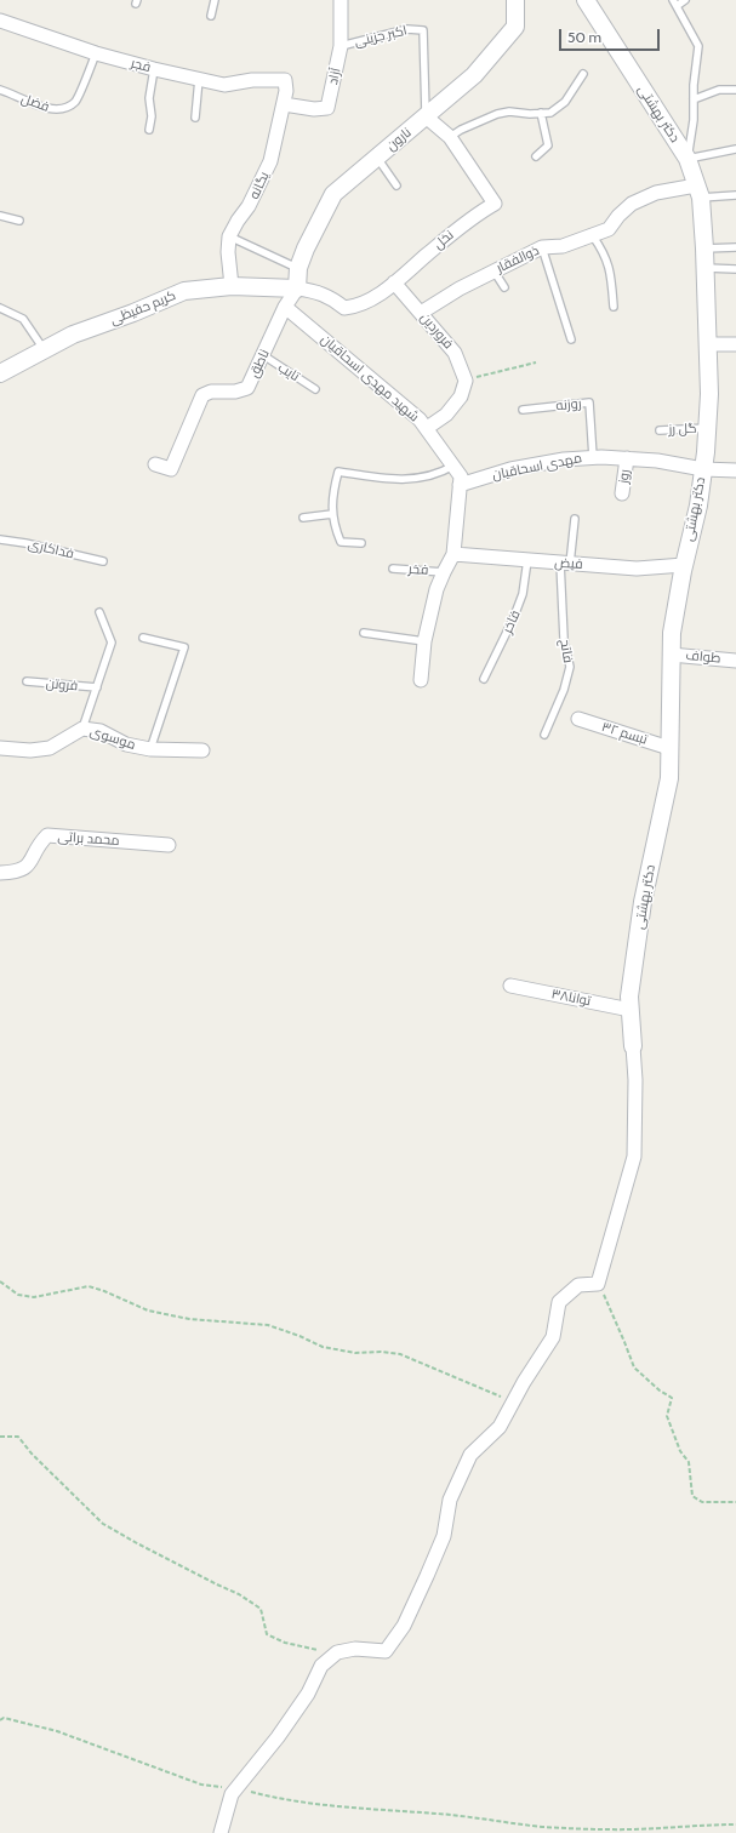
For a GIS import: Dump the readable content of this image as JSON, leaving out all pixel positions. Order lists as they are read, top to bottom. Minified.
{"streets":{"street":["فجر","آزاد","دکتر بهشتی","نارون","یگانه","نخل","ذوالفقار","کریم حفیظی","فروردین","ناطق","شهید مهدی اسحاقیان","مهدی اسحاقیان","روز","فیض","طواف","تبسم ۳۲","موسوی","محمد براتی","توانا۳۸"],"lane":["اکبر جزینی","فضل","تایب","روزنه","گل رز","فداکاری","فخر","فاخر","فاتح","فروتن"]},"crossings":[["اکبر جزینی","آزاد"],["اکبر جزینی","نارون"],["اکبر جزینی","نخل"],["فجر","فضل"],["فجر","یگانه"],["آزاد","یگانه"],["دکتر بهشتی","ذوالفقار"],["دکتر بهشتی","گل رز"],["دکتر بهشتی","مهدی اسحاقیان"],["دکتر بهشتی","فیض"],["دکتر بهشتی","طواف"],["دکتر بهشتی","تبسم ۳۲"],["دکتر بهشتی","توانا۳۸"],["نارون","نخل"],["نارون","کریم حفیظی"],["نارون","ناطق"],["یگانه","کریم حفیظی"],["نخل","کریم حفیظی"],["نخل","فروردین"],["نخل","ناطق"],["ذوالفقار","فروردین"],["کریم حفیظی","ناطق"],["ناطق","تایب"],["ناطق","شهید مهدی اسحاقیان"],["شهید مهدی اسحاقیان","مهدی اسحاقیان"],["شهید مهدی اسحاقیان","فیض"],["شهید مهدی اسحاقیان","فخر"],["روزنه","مهدی اسحاقیان"],["مهدی اسحاقیان","روز"],["فیض","فاخر"],["فیض","فاتح"]],"scale_bar":"50 m"}
